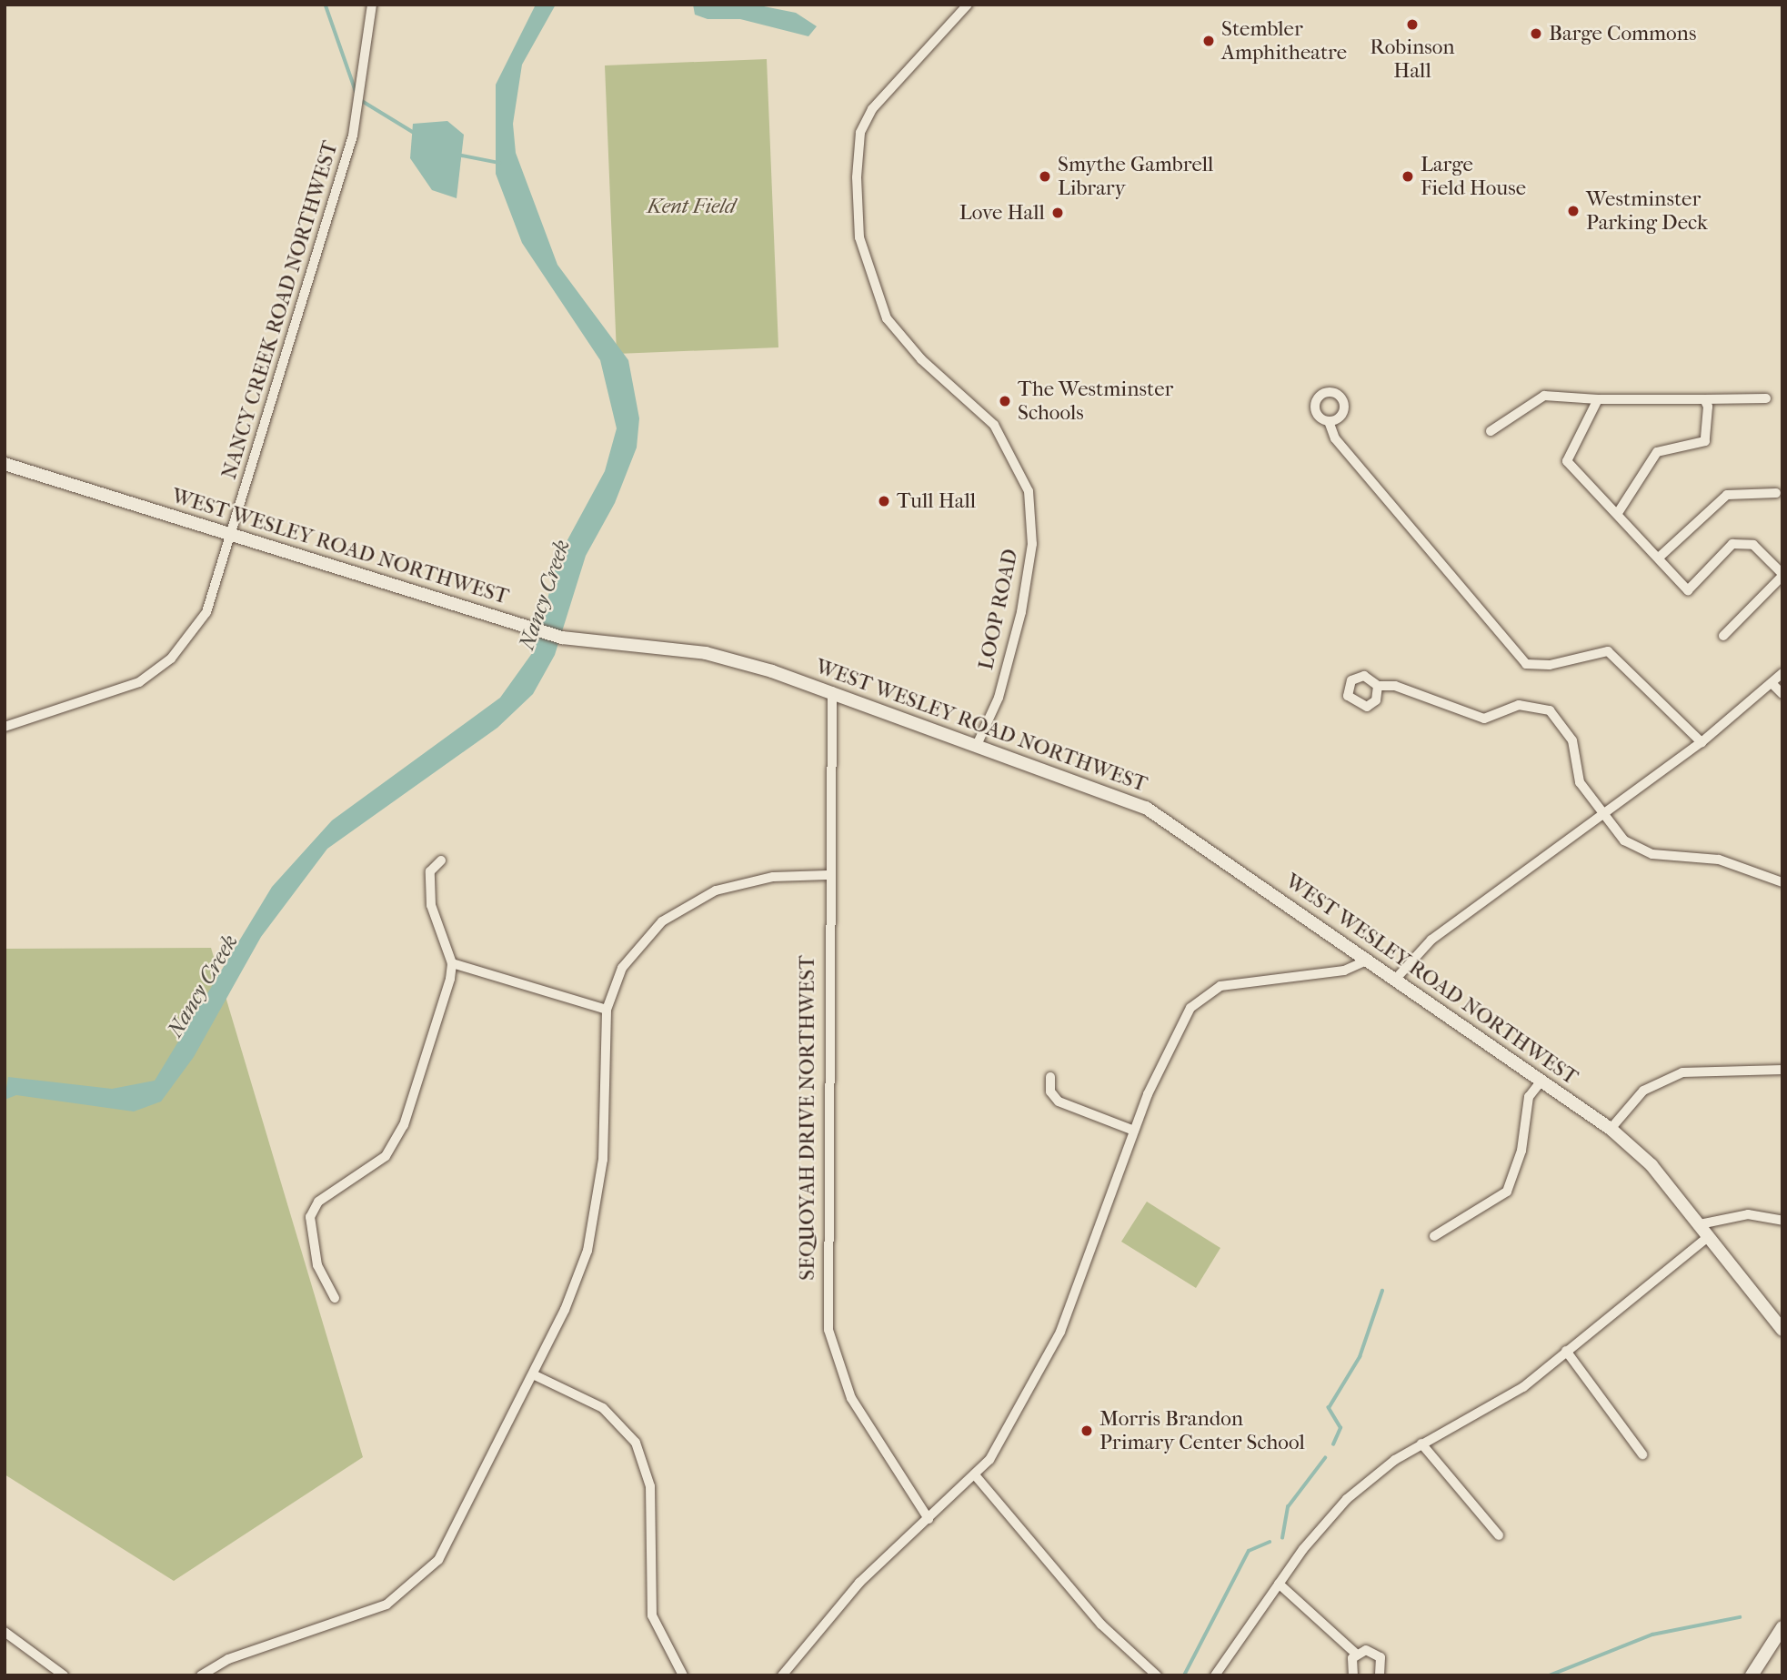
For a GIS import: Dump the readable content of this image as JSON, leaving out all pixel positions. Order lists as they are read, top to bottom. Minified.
{"streets":{"street":["NANCY CREEK ROAD NORTHWEST","WEST WESLEY ROAD NORTHWEST","LOOP ROAD","SEQUOYAH DRIVE NORTHWEST"]},"crossings":[["NANCY CREEK ROAD NORTHWEST","WEST WESLEY ROAD NORTHWEST"],["WEST WESLEY ROAD NORTHWEST","LOOP ROAD"],["WEST WESLEY ROAD NORTHWEST","SEQUOYAH DRIVE NORTHWEST"]],"water":["Nancy Creek"],"parks":["Kent Field"],"places":["Robinson Hall","Barge Commons","Stembler Amphitheatre","Smythe Gambrell Library","Large Field House","Westminster Parking Deck","Love Hall","The Westminster Schools","Tull Hall","Morris Brandon Primary Center School"]}
